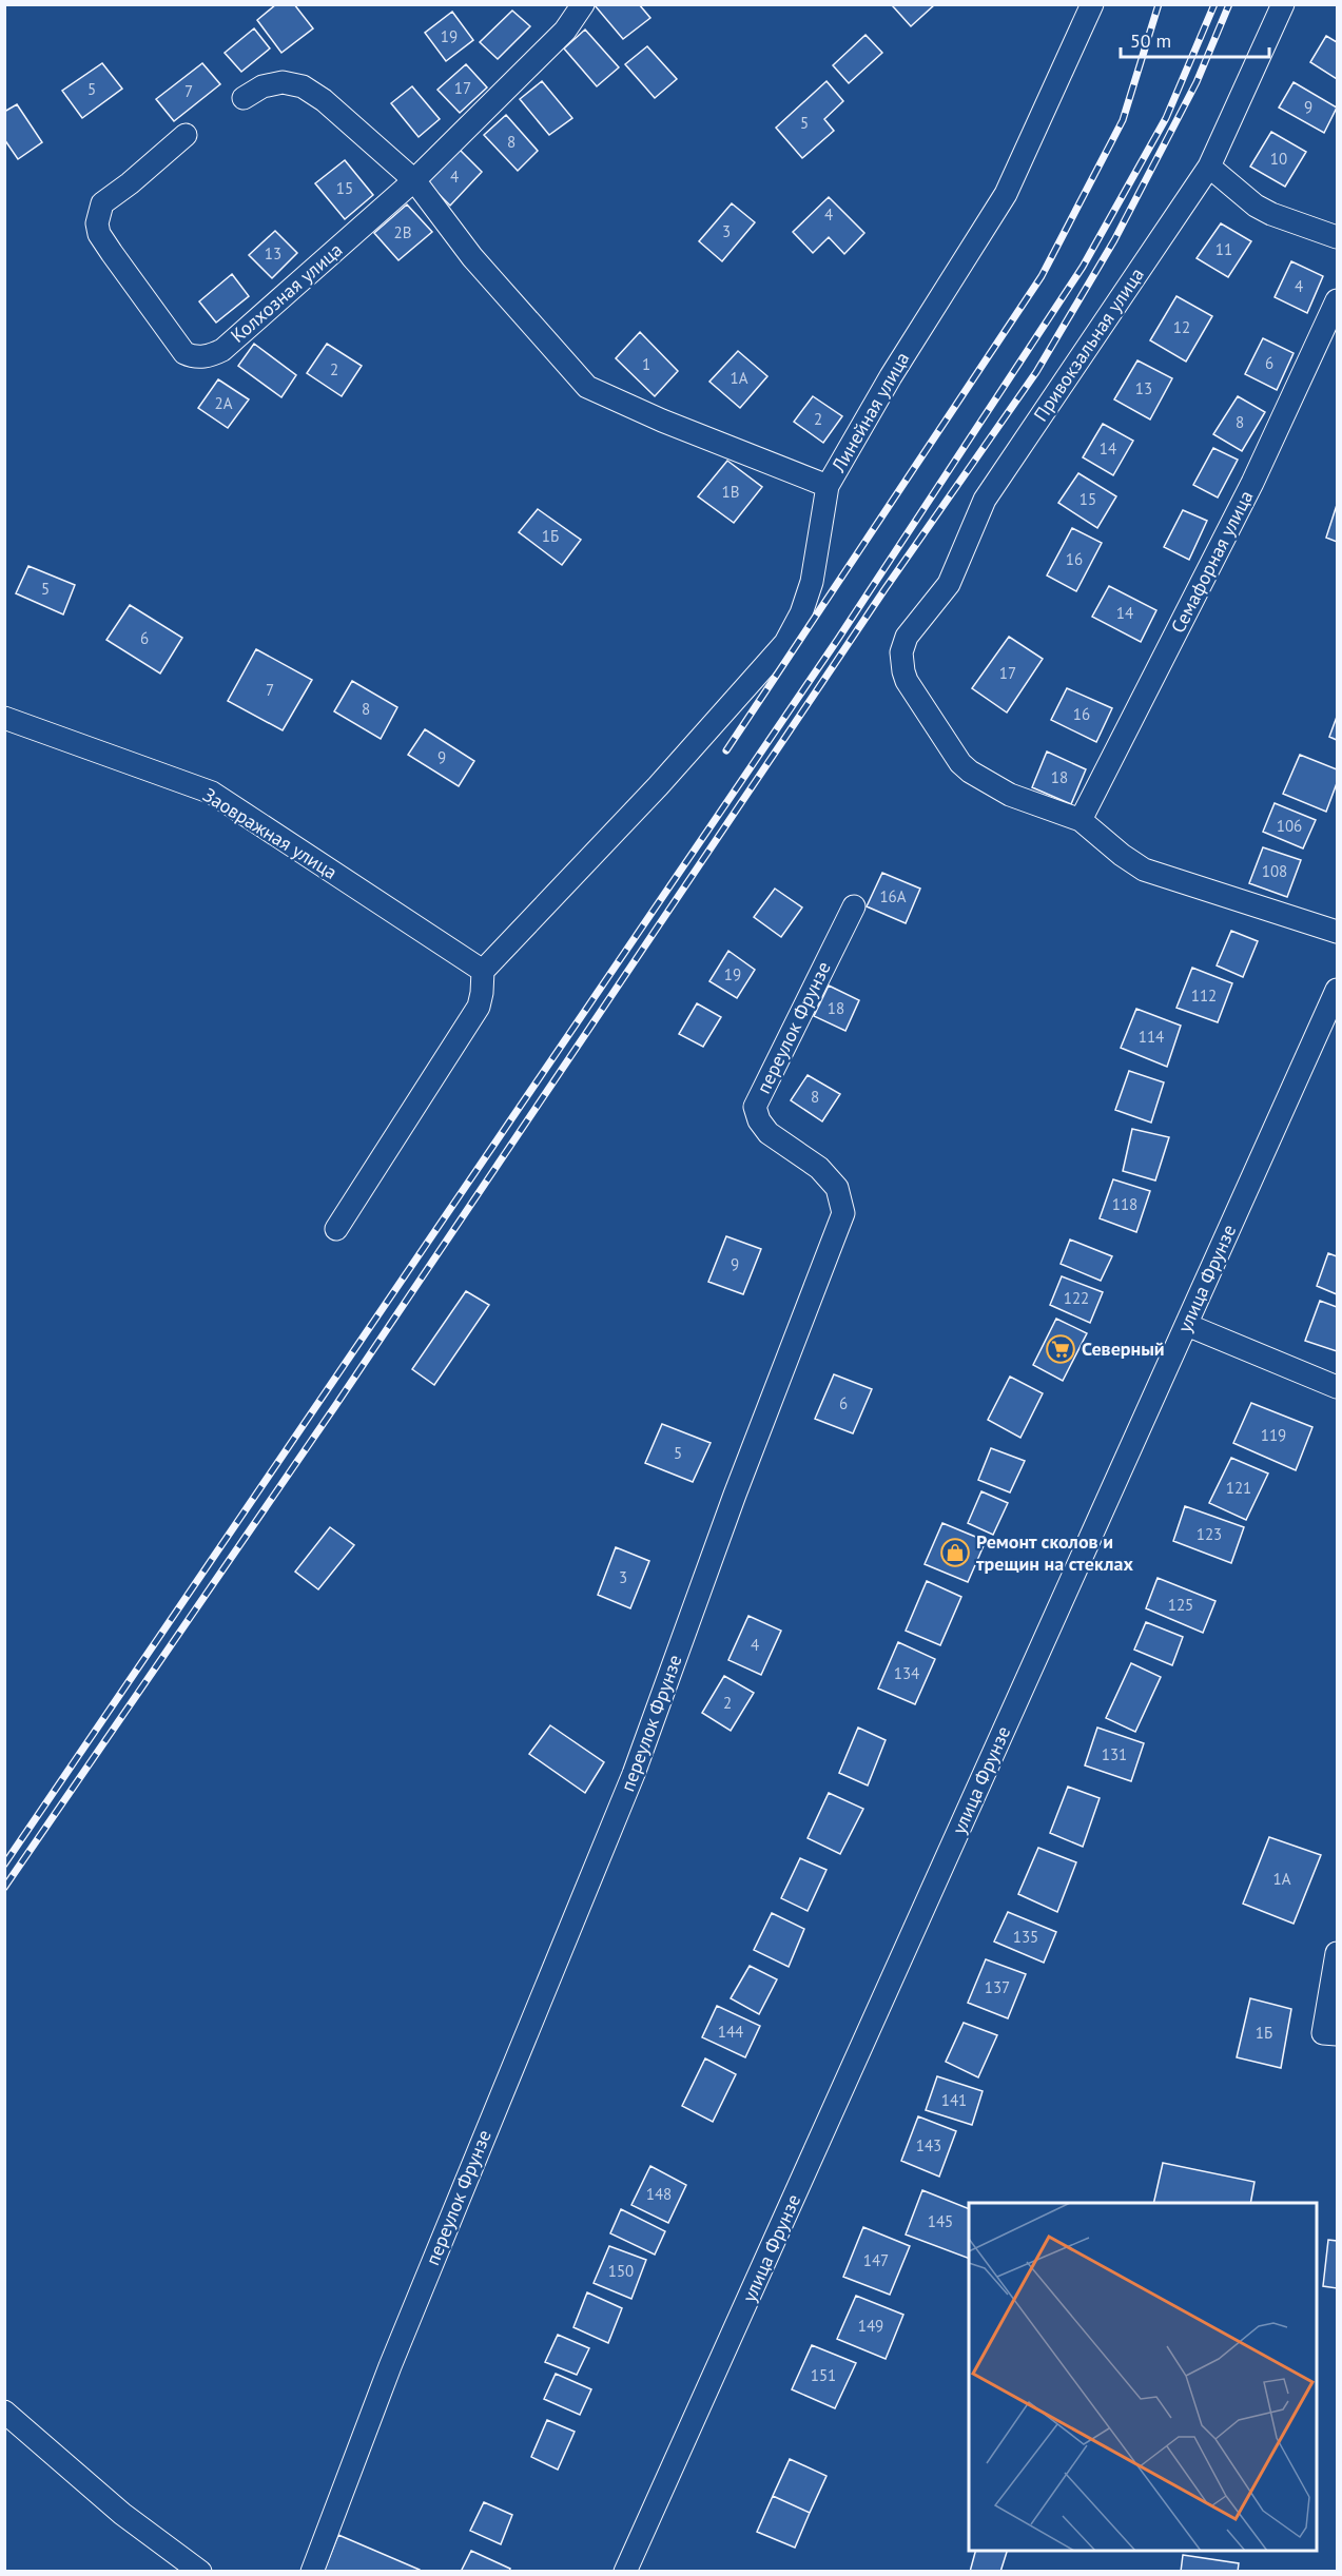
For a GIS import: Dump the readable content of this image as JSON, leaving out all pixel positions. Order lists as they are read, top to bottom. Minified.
{"streets":{"street":["Колхозная улица","Привокзальная улица","Линейная улица","Семафорная улица","Заовражная улица","переулок Фрунзе","улица Фрунзе"]},"crossings":[["Колхозная улица","Линейная улица"],["Привокзальная улица","Семафорная улица"]],"places":{"supermarket":["Северный"],"shop":["Ремонт сколов и трещин на стеклах"]},"house_numbers":["19","17","5","7","9","5","8","10","4","15","4","3","2В","11","13","4","12","6","1","2","1А","13","2А","2","8","14","1В","15","1Б","16","5","14","6","17","7","8","16","9","18","106","108","16А","19","112","18","114","8","118","9","122","6","119","5","121","123","3","125","4","134","2","131","1А","135","137","144","1Б","141","143","148","145","147","150","149","151"],"scale_bar":"50 m"}
